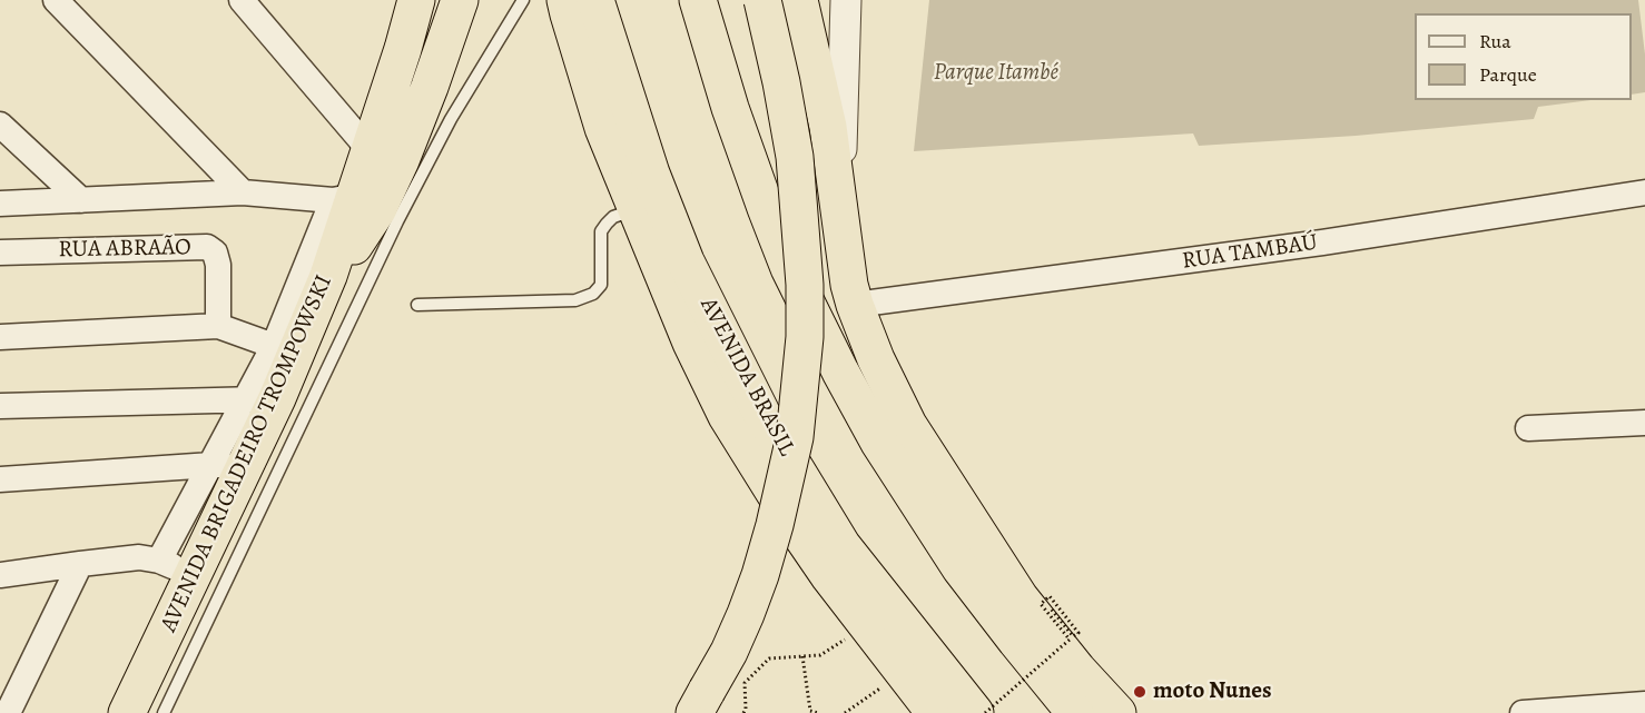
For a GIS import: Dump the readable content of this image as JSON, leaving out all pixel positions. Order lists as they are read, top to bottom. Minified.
{"streets":{"highway":["AVENIDA BRASIL","AVENIDA BRIGADEIRO TROMPOWSKI"],"street":["RUA ABRAÃO","RUA TAMBAÚ"]},"parks":["Parque Itambé"],"places":["moto Nunes"],"legend":["Rua","Parque"]}
